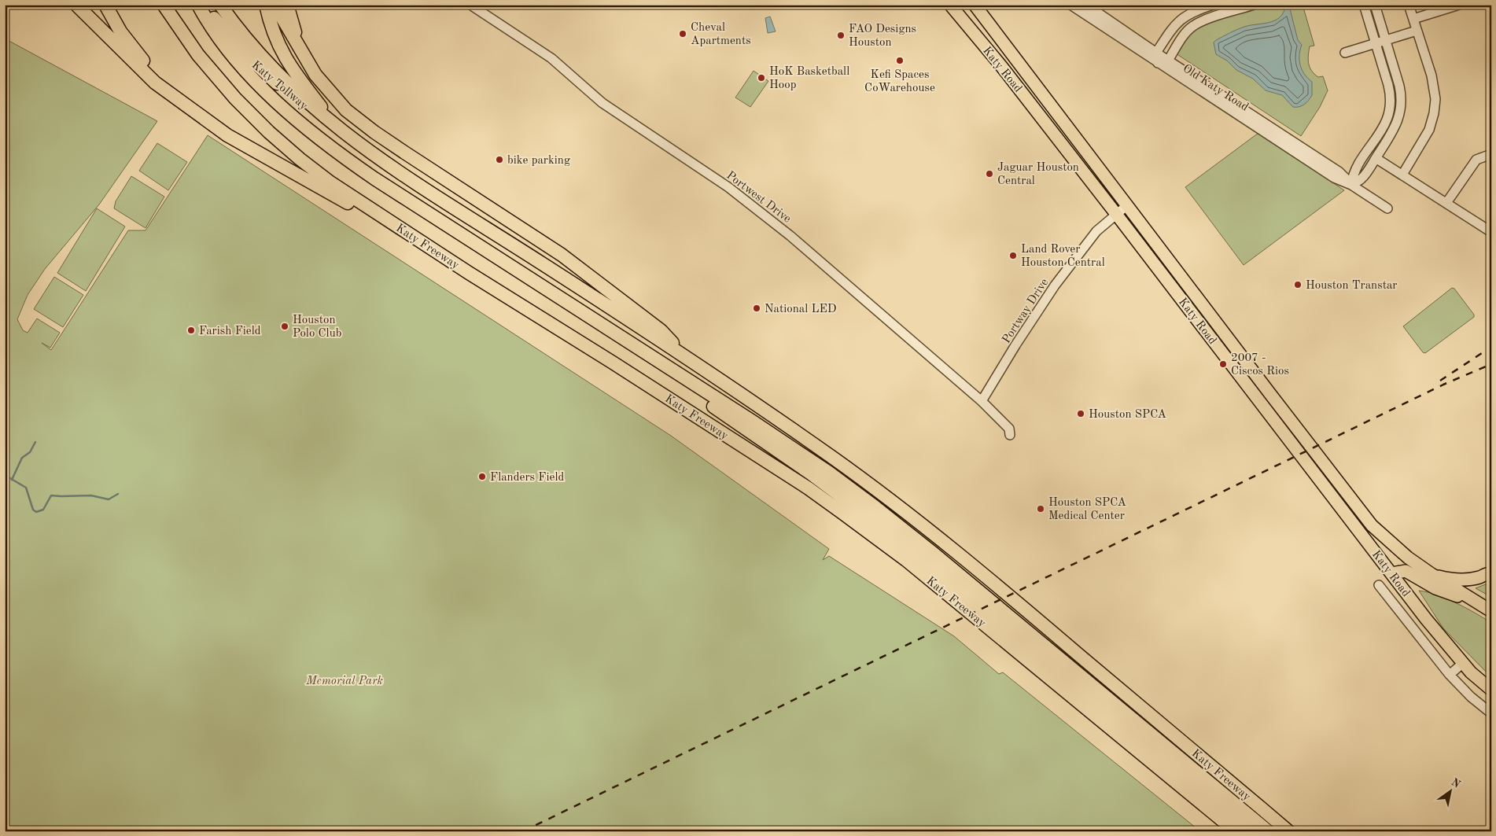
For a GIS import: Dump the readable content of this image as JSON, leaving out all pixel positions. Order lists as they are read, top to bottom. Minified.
{"streets":{"highway":["Katy Tollway","Katy Freeway"],"main road":["Katy Road"],"street":["Old Katy Road","Portwest Drive","Portway Drive"]},"crossings":[["Katy Road","Portway Drive"],["Katy Tollway","Katy Freeway"],["Portwest Drive","Portway Drive"]],"parks":["Memorial Park"],"places":["Cheval Apartments","FAO Designs Houston","Kefi Spaces CoWarehouse","HoK Basketball Hoop","bike parking","Jaguar Houston Central","Land Rover Houston Central","Houston Transtar","National LED","Houston Polo Club","Farish Field","2007 - Ciscos Rios","Houston SPCA","Flanders Field","Houston SPCA Medical Center"],"north":"top right"}
